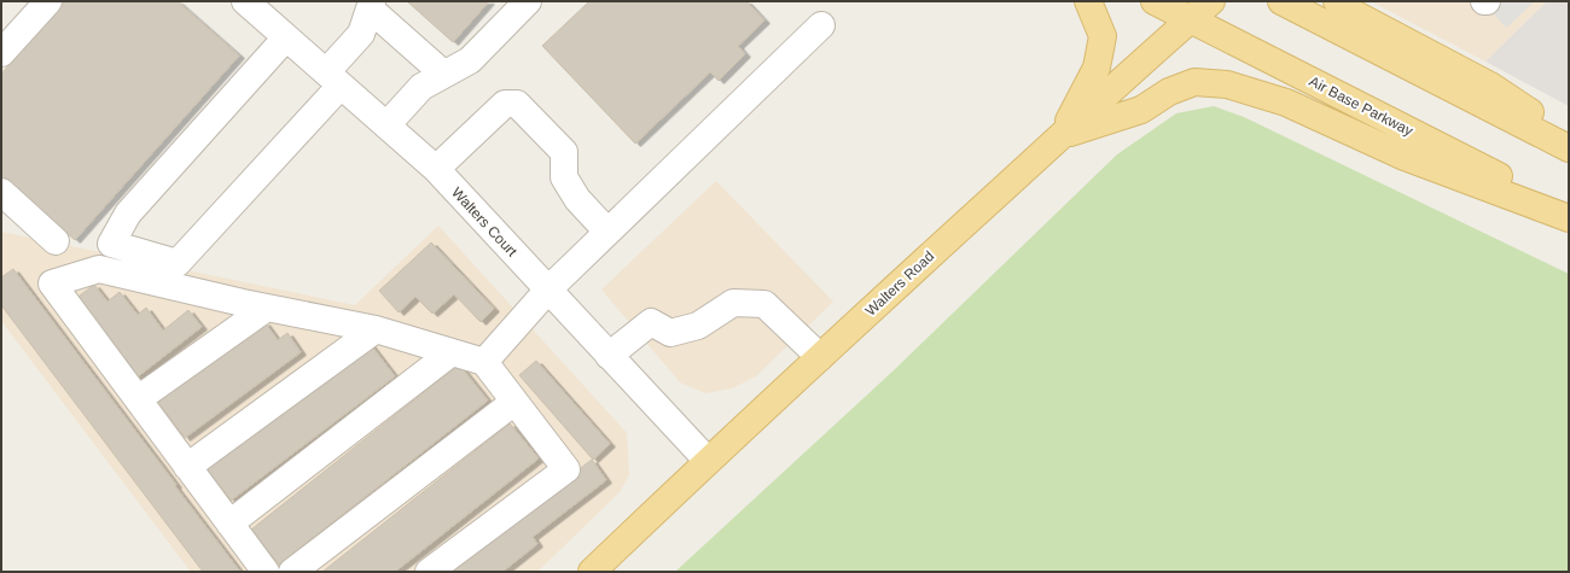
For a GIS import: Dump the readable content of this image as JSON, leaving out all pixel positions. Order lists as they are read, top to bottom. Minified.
{"streets":{"main road":["Air Base Parkway","Walters Road"],"street":["Walters Court"]},"crossings":[["Air Base Parkway","Walters Road"],["Walters Court","Walters Road"]]}
